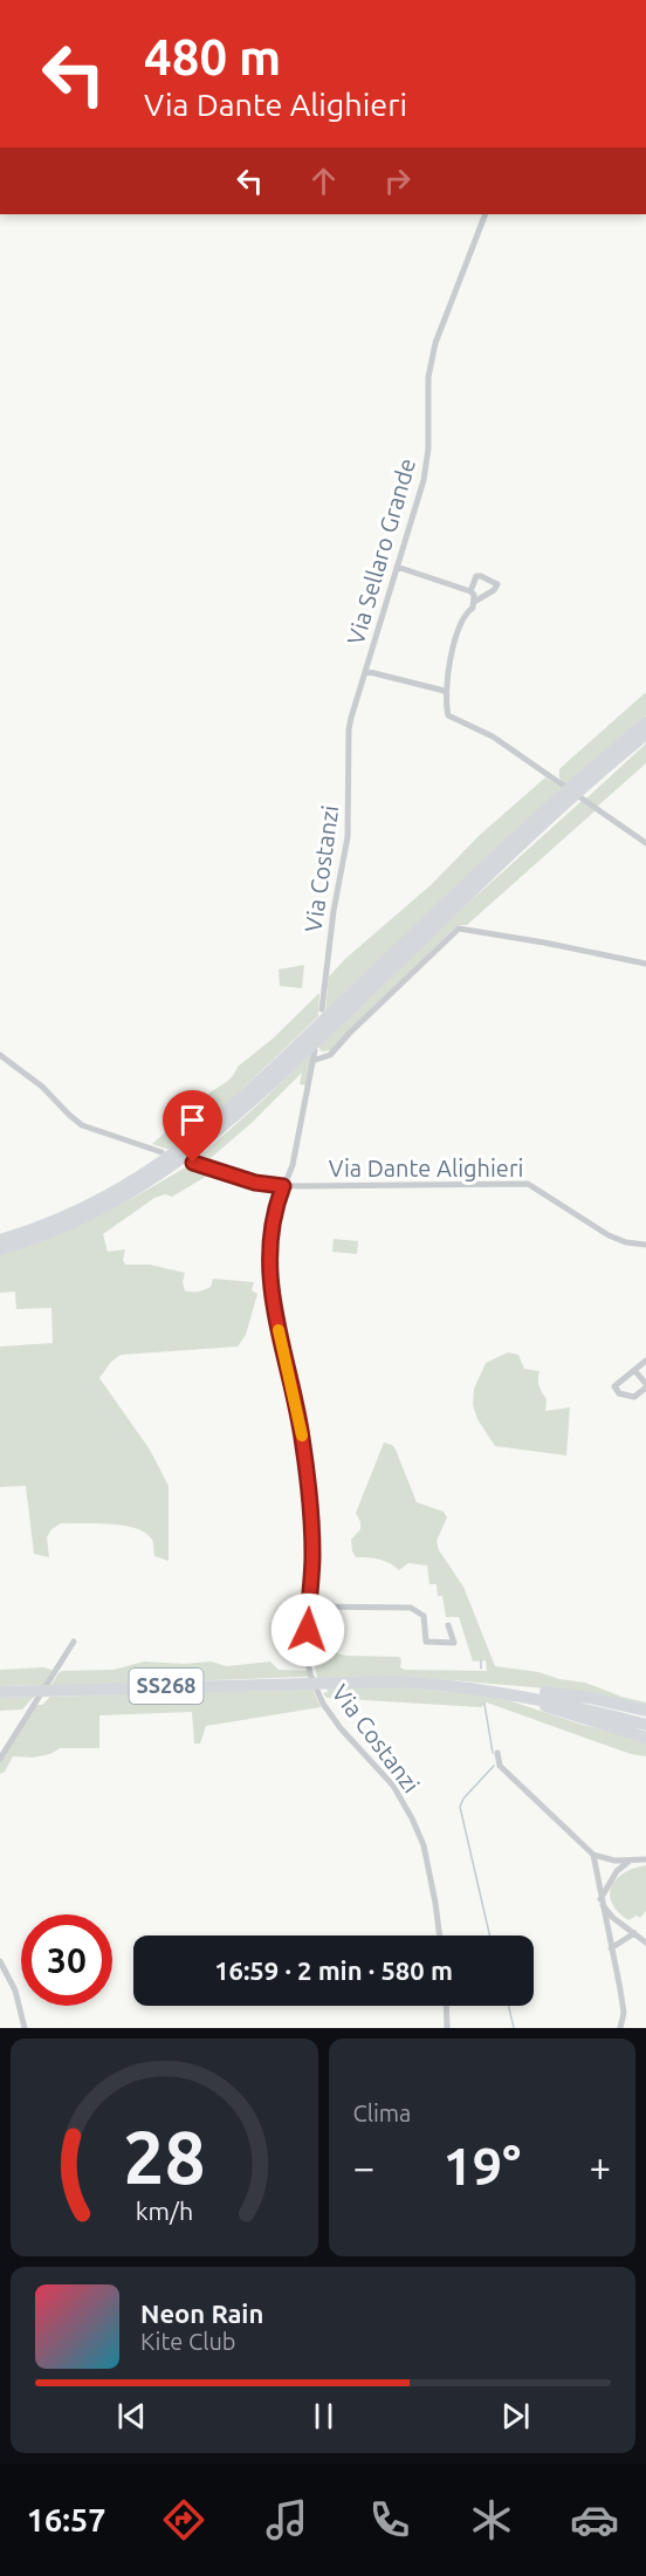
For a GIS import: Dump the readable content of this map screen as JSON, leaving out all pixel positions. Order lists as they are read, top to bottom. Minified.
{"streets":{"highway":["SS268"],"street":["Via Sellaro Grande","Via Costanzi","Via Dante Alighieri"]},"crossings":[["Via Sellaro Grande","Via Costanzi"],["Via Costanzi","Via Dante Alighieri"]],"page":{"turn":["480 m","Via Dante Alighieri"],"limit":"30","trip":"16:59 · 2 min · 580 m","tile":"Clima","heat":["−","19°","+"],"song":["Neon Rain","Kite Club"],"tabs":"16:57","gauge":["28","km/h"]}}
